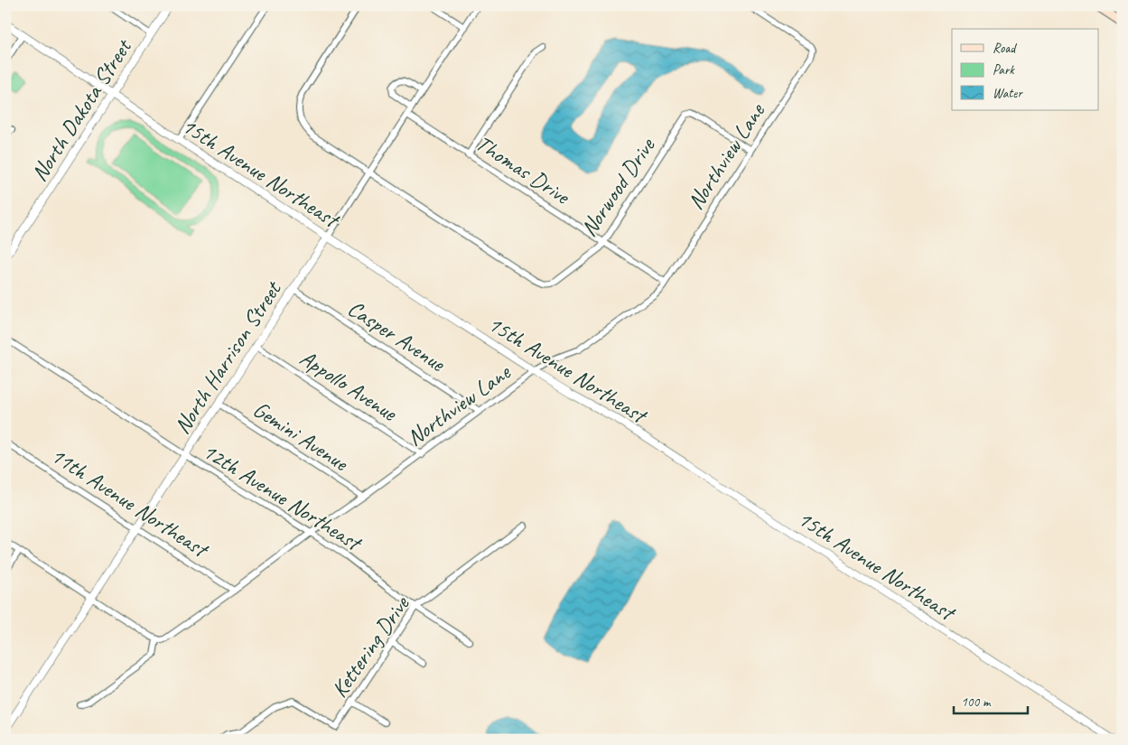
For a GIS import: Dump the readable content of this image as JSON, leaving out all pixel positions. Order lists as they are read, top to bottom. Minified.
{"streets":{"street":["North Dakota Street","Northview Lane","Thomas Drive","15th Avenue Northeast","Norwood Drive","Casper Avenue","North Harrison Street","Appollo Avenue","Gemini Avenue","12th Avenue Northeast","11th Avenue Northeast","Kettering Drive"]},"crossings":[["North Dakota Street","15th Avenue Northeast"],["Northview Lane","Thomas Drive"],["Northview Lane","15th Avenue Northeast"],["Northview Lane","Norwood Drive"],["Northview Lane","Casper Avenue"],["Northview Lane","Appollo Avenue"],["Northview Lane","Gemini Avenue"],["Northview Lane","12th Avenue Northeast"],["Northview Lane","11th Avenue Northeast"],["Thomas Drive","Norwood Drive"],["Thomas Drive","North Harrison Street"],["15th Avenue Northeast","North Harrison Street"],["Norwood Drive","North Harrison Street"],["Casper Avenue","North Harrison Street"],["North Harrison Street","Appollo Avenue"],["North Harrison Street","Gemini Avenue"],["North Harrison Street","12th Avenue Northeast"],["North Harrison Street","11th Avenue Northeast"],["12th Avenue Northeast","Kettering Drive"]],"legend":["Road","Park","Water"],"scale_bar":"100 m"}
